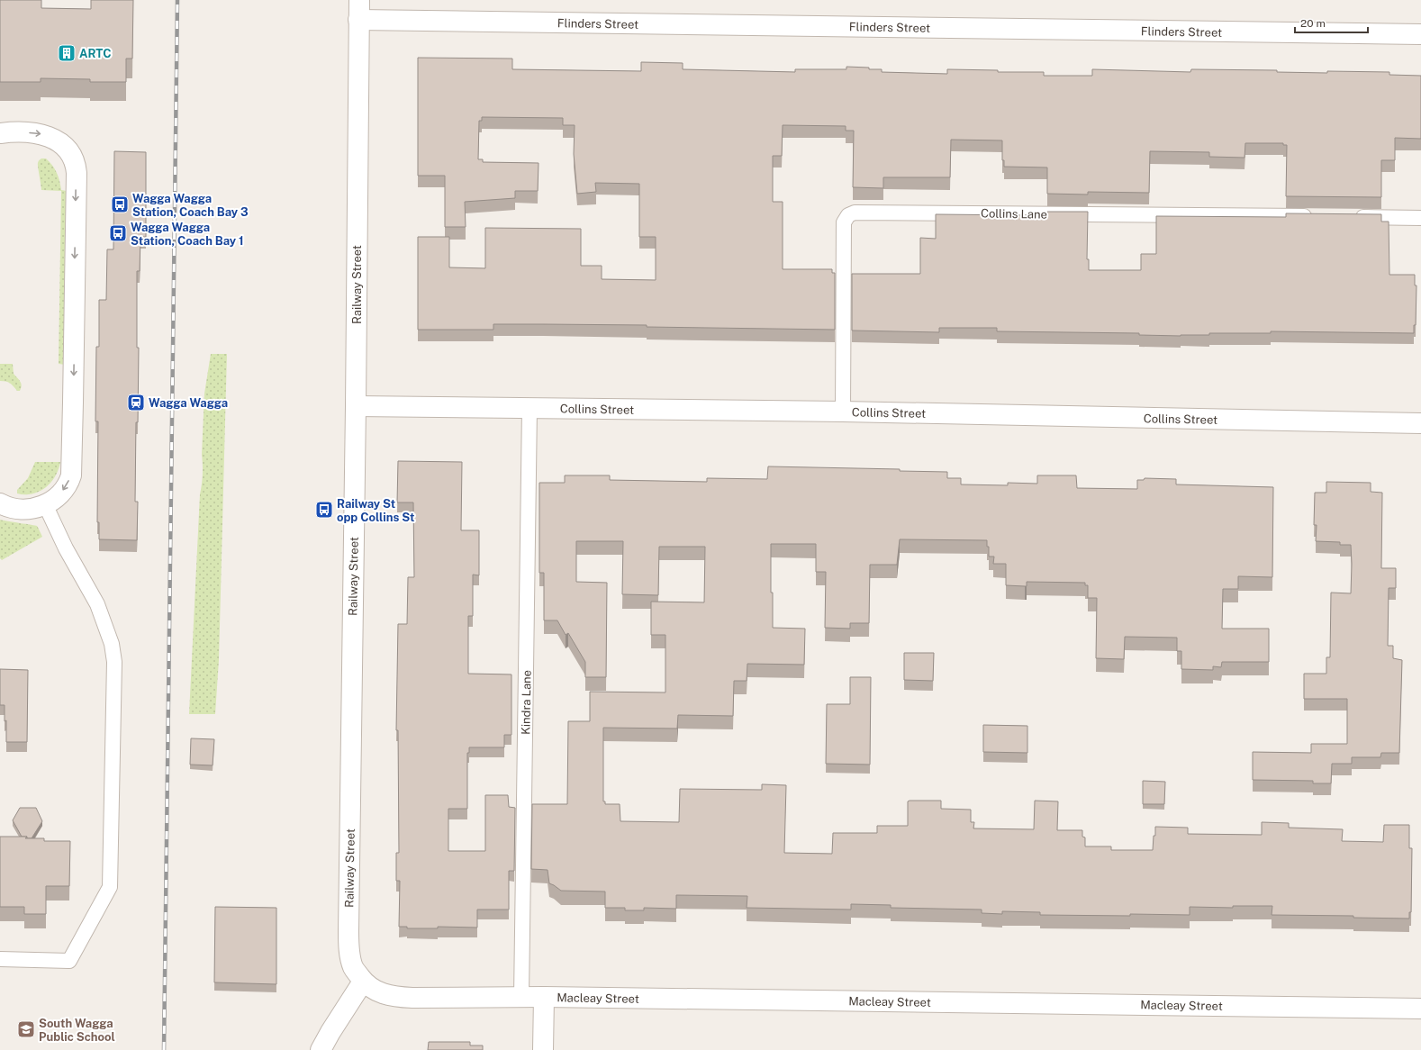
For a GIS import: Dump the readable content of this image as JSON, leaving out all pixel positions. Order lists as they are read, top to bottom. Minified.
{"streets":{"street":["Flinders Street","Railway Street","Collins Street","Macleay Street"],"lane":["Collins Lane","Kindra Lane"]},"crossings":[["Flinders Street","Railway Street"],["Collins Lane","Collins Street"],["Railway Street","Collins Street"],["Railway Street","Macleay Street"],["Collins Street","Kindra Lane"],["Kindra Lane","Macleay Street"]],"places":{"building":["ARTC"],"bus stop":["Wagga Wagga Station, Coach Bay 3","Wagga Wagga Station, Coach Bay 1","Railway St opp Collins St"],"station":["Wagga Wagga"],"school or university":["South Wagga Public School"]},"scale_bar":"20 m"}
